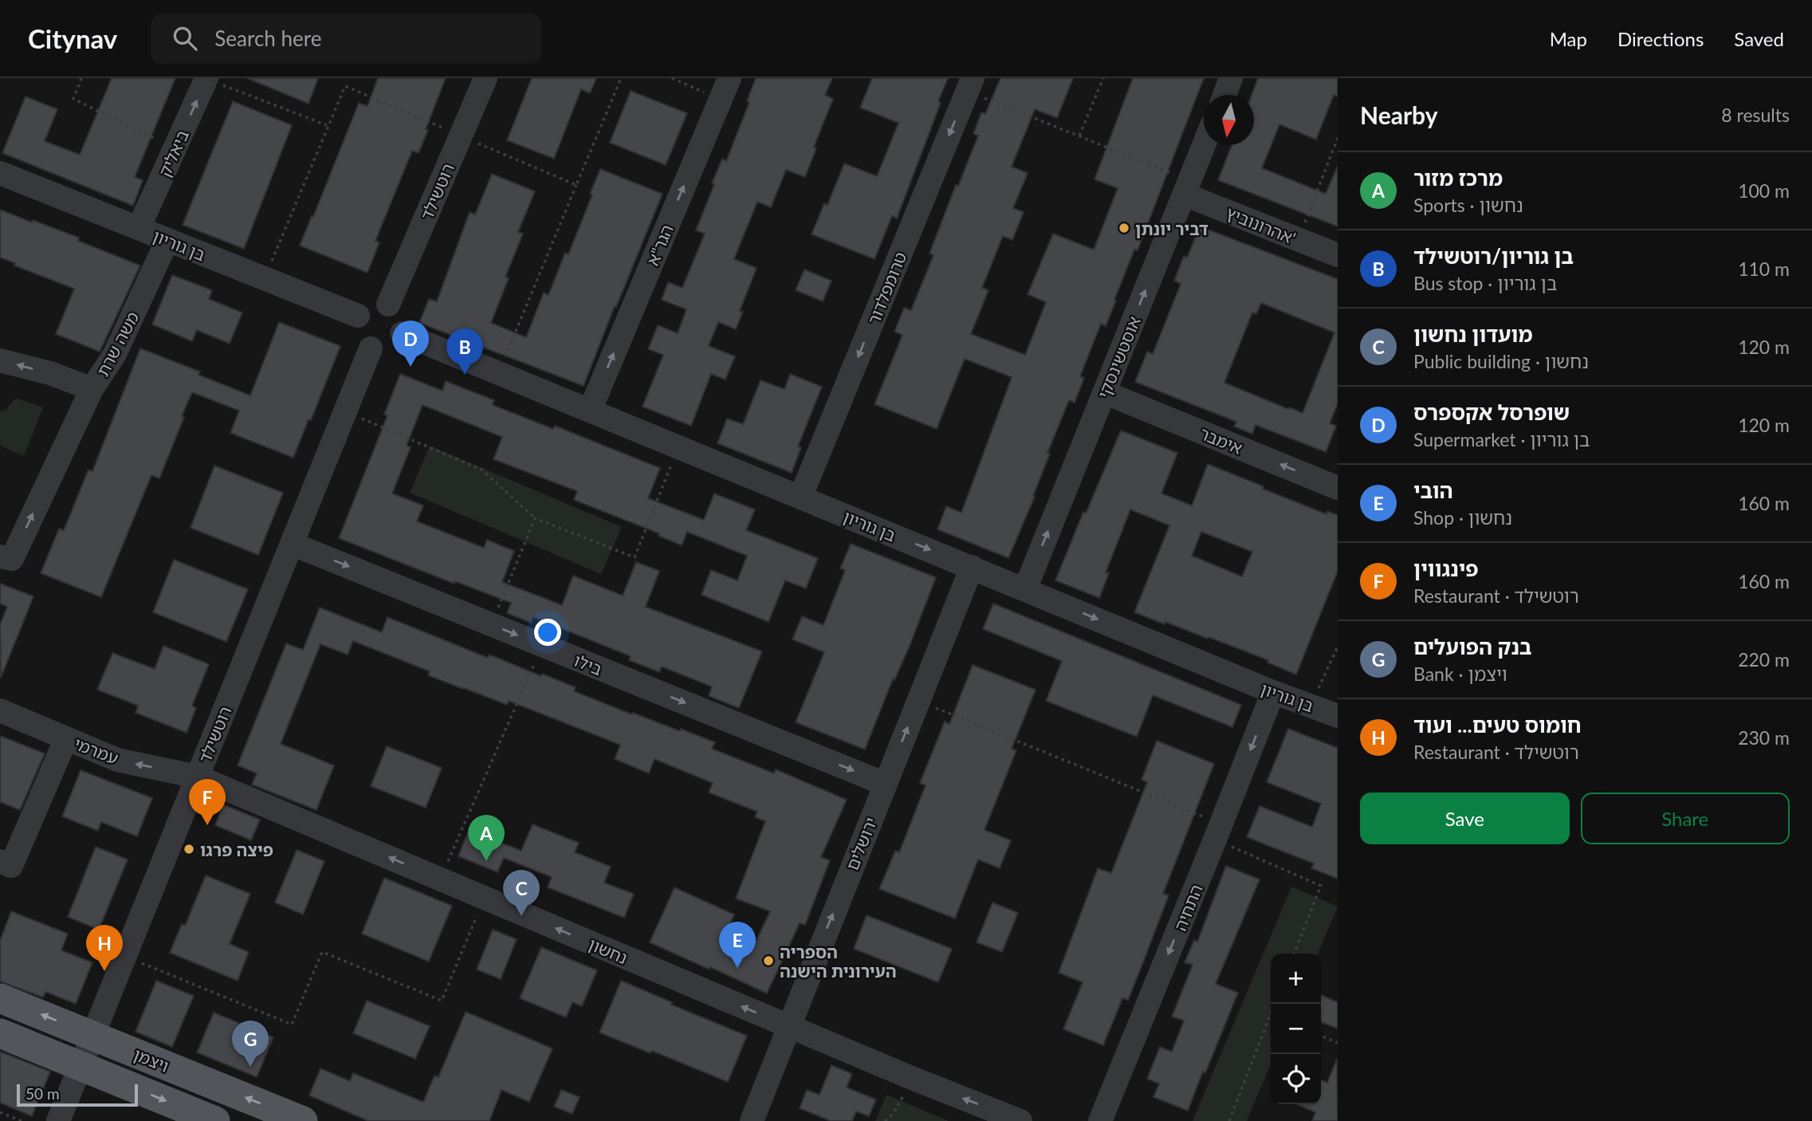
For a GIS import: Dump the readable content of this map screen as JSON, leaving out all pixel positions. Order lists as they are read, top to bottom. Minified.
{"streets":{"main road":["ויצמן"],"street":["ביאליק","רוטשילד","אהרונוביץ'","בן גוריון","הגר\"א","טרומפלדור","משה שרת","אוסטשינסקי","אימבר","בילו","עמרמי","ירושלים","התחיה","נחשון"]},"crossings":[["ביאליק","בן גוריון"],["רוטשילד","בן גוריון"],["רוטשילד","בילו"],["רוטשילד","עמרמי"],["רוטשילד","נחשון"],["רוטשילד","ויצמן"],["אהרונוביץ'","אוסטשינסקי"],["בן גוריון","הגר\"א"],["בן גוריון","טרומפלדור"],["בן גוריון","משה שרת"],["בן גוריון","אוסטשינסקי"],["בן גוריון","ירושלים"],["בן גוריון","התחיה"],["אוסטשינסקי","אימבר"],["בילו","ירושלים"],["עמרמי","נחשון"],["ירושלים","נחשון"]],"one_way":["ביאליק","הגר\"א","טרומפלדור","משה שרת","אוסטשינסקי","אימבר","בילו","עמרמי","ירושלים","התחיה","נחשון"],"places":["דביר יונתן","פיצה פרגו","הספריה העירונית הישנה"],"scale_bar":"50 m","north":"bottom","page":{"header":"Citynav","search":"Search here","nav":["Map","Directions","Saved"],"heading":["Nearby","8 results"],"list":[{"mark":"A","name":"מרכז מזור","note":"Sports · נחשון","value":"100 m"},{"mark":"B","name":"בן גוריון/רוטשילד","note":"Bus stop · בן גוריון","value":"110 m"},{"mark":"C","name":"מועדון נחשון","note":"Public building · נחשון","value":"120 m"},{"mark":"D","name":"שופרסל אקספרס","note":"Supermarket · בן גוריון","value":"120 m"},{"mark":"E","name":"הובי","note":"Shop · נחשון","value":"160 m"},{"mark":"F","name":"פינגווין","note":"Restaurant · רוטשילד","value":"160 m"},{"mark":"G","name":"בנק הפועלים","note":"Bank · ויצמן","value":"220 m"},{"mark":"H","name":"חומוס טעים... ועוד","note":"Restaurant · רוטשילד","value":"230 m"}],"pins":["D","B","F","A","C","E","H","G"],"buttons":["Save","Share"],"map_buttons":["+","−"],"scale":"50 m"}}
